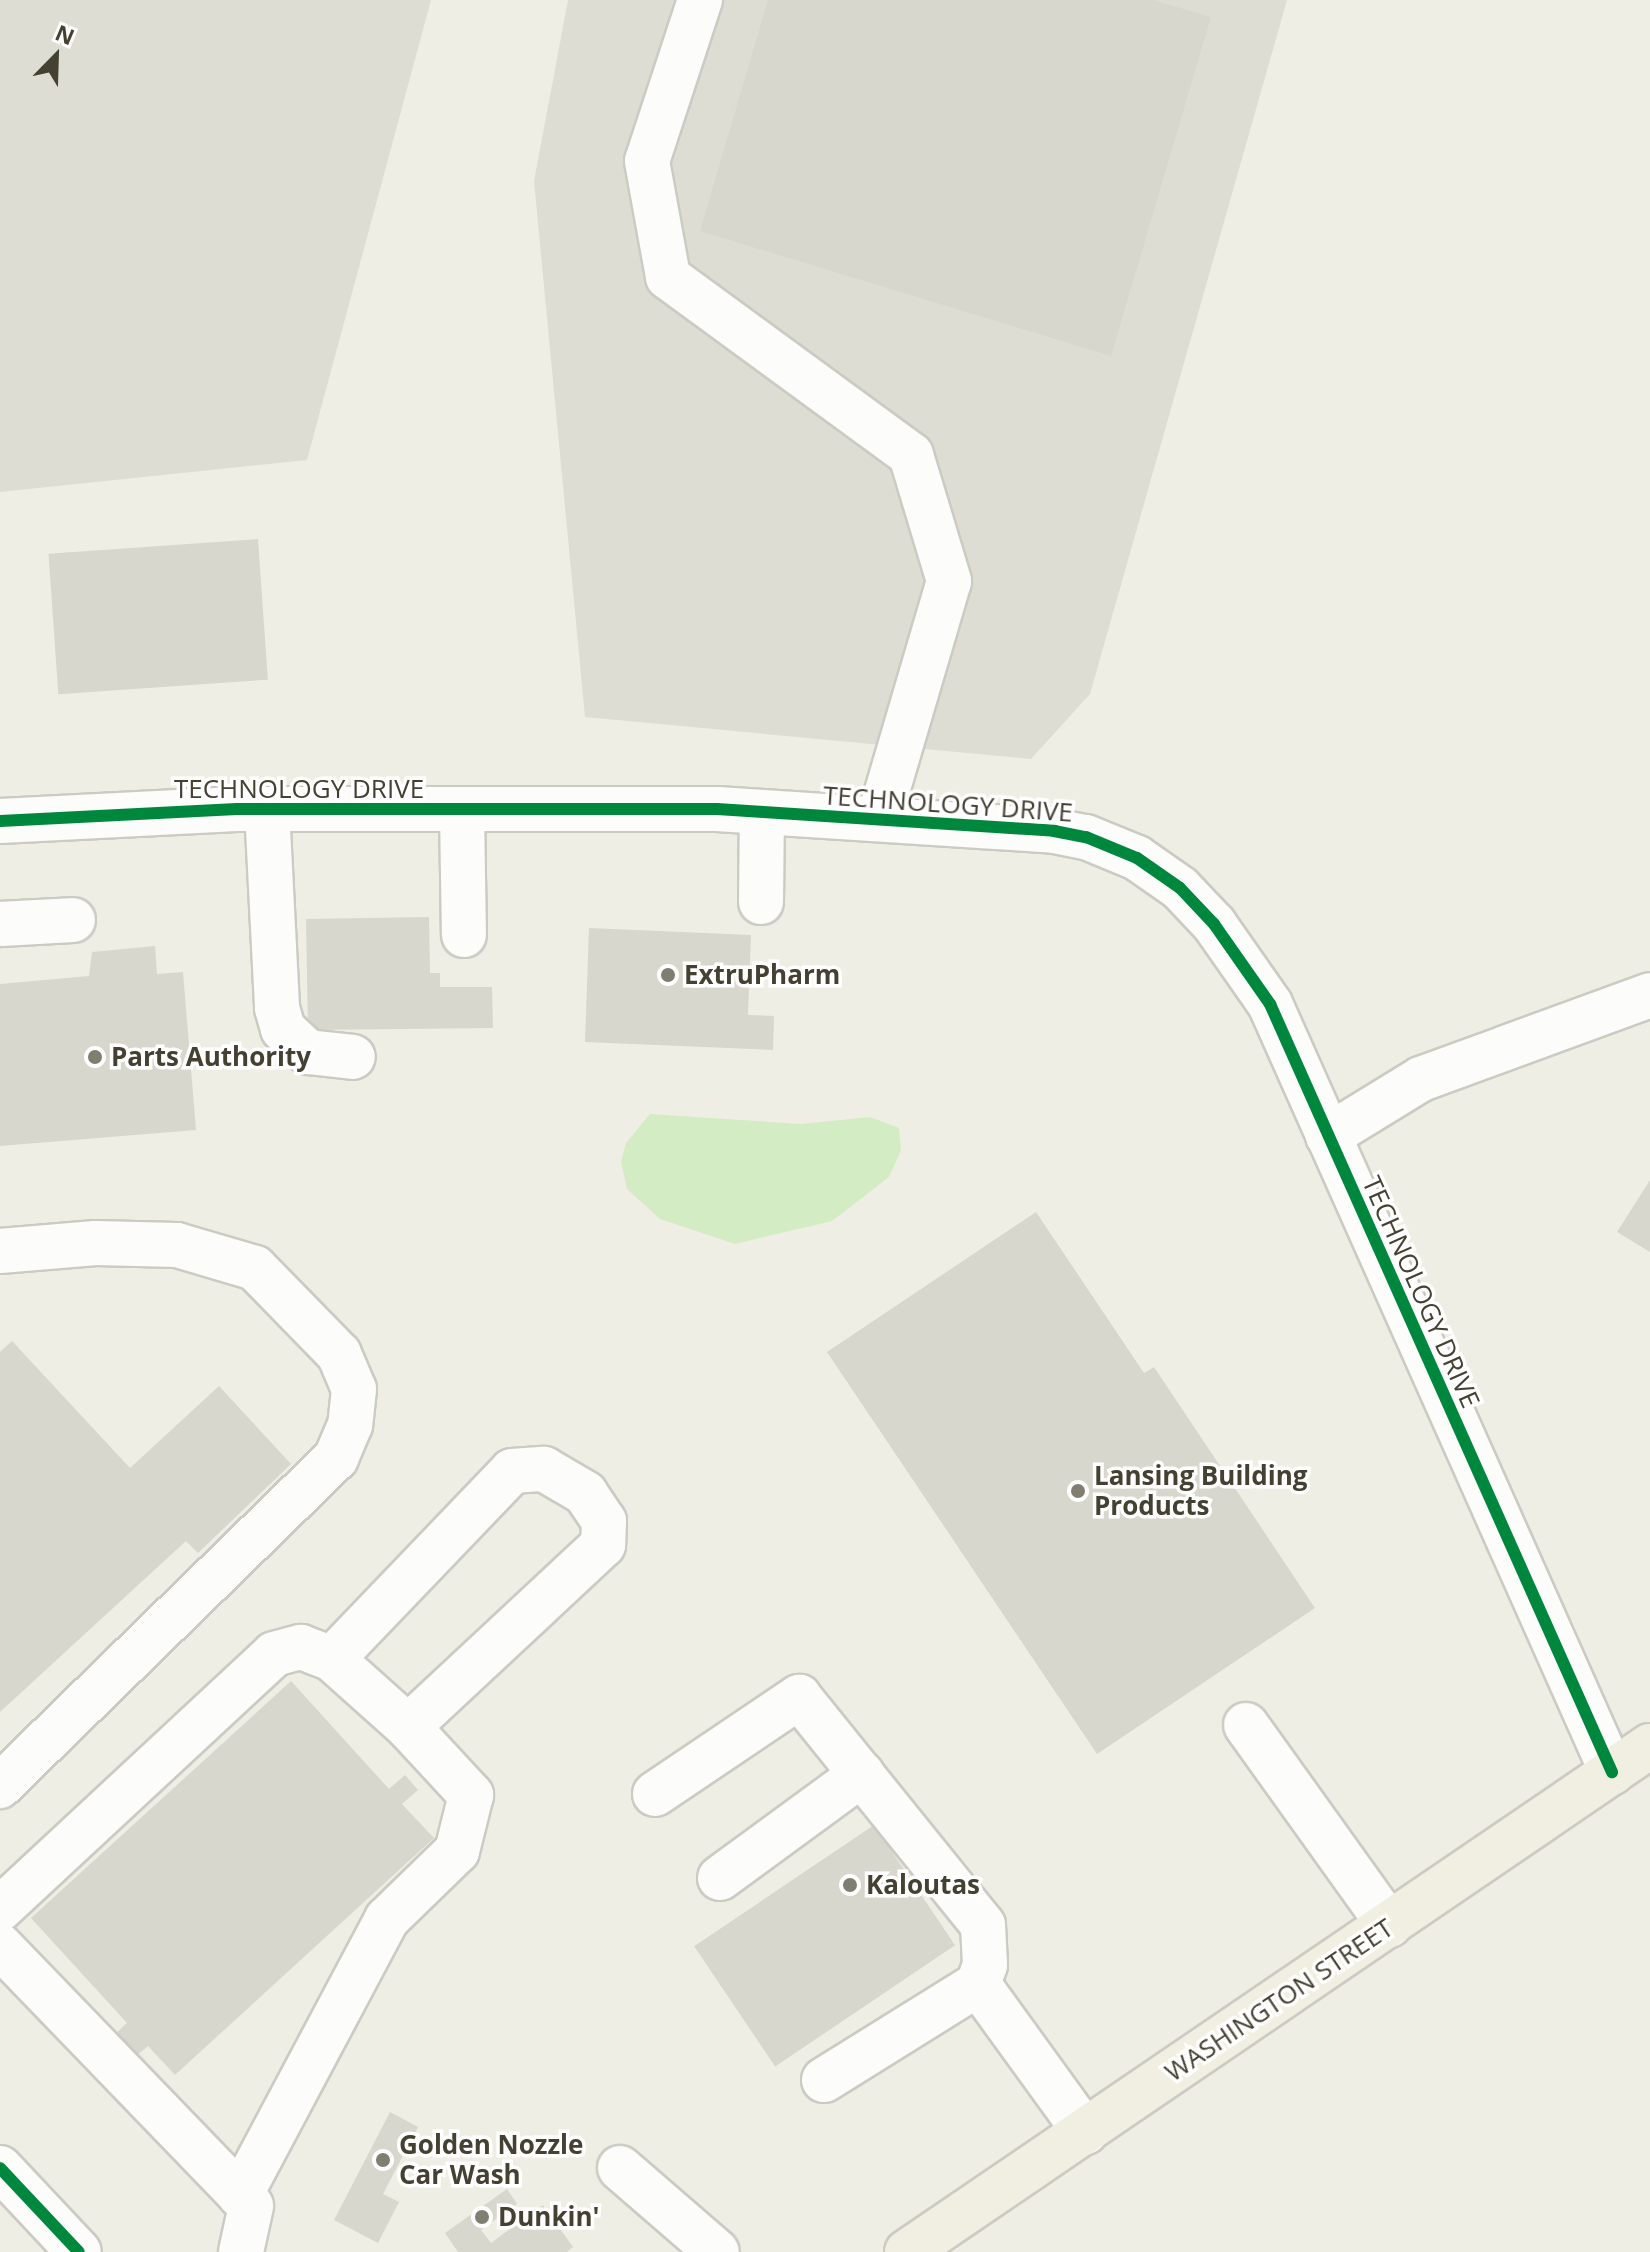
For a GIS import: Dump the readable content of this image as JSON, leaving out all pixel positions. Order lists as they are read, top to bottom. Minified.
{"streets":{"main road":["WASHINGTON STREET"],"street":["TECHNOLOGY DRIVE"]},"crossings":[["TECHNOLOGY DRIVE","WASHINGTON STREET"]],"places":["ExtruPharm","Parts Authority","Lansing Building Products","Kaloutas","Golden Nozzle Car Wash","Dunkin'"],"north":"top right"}
